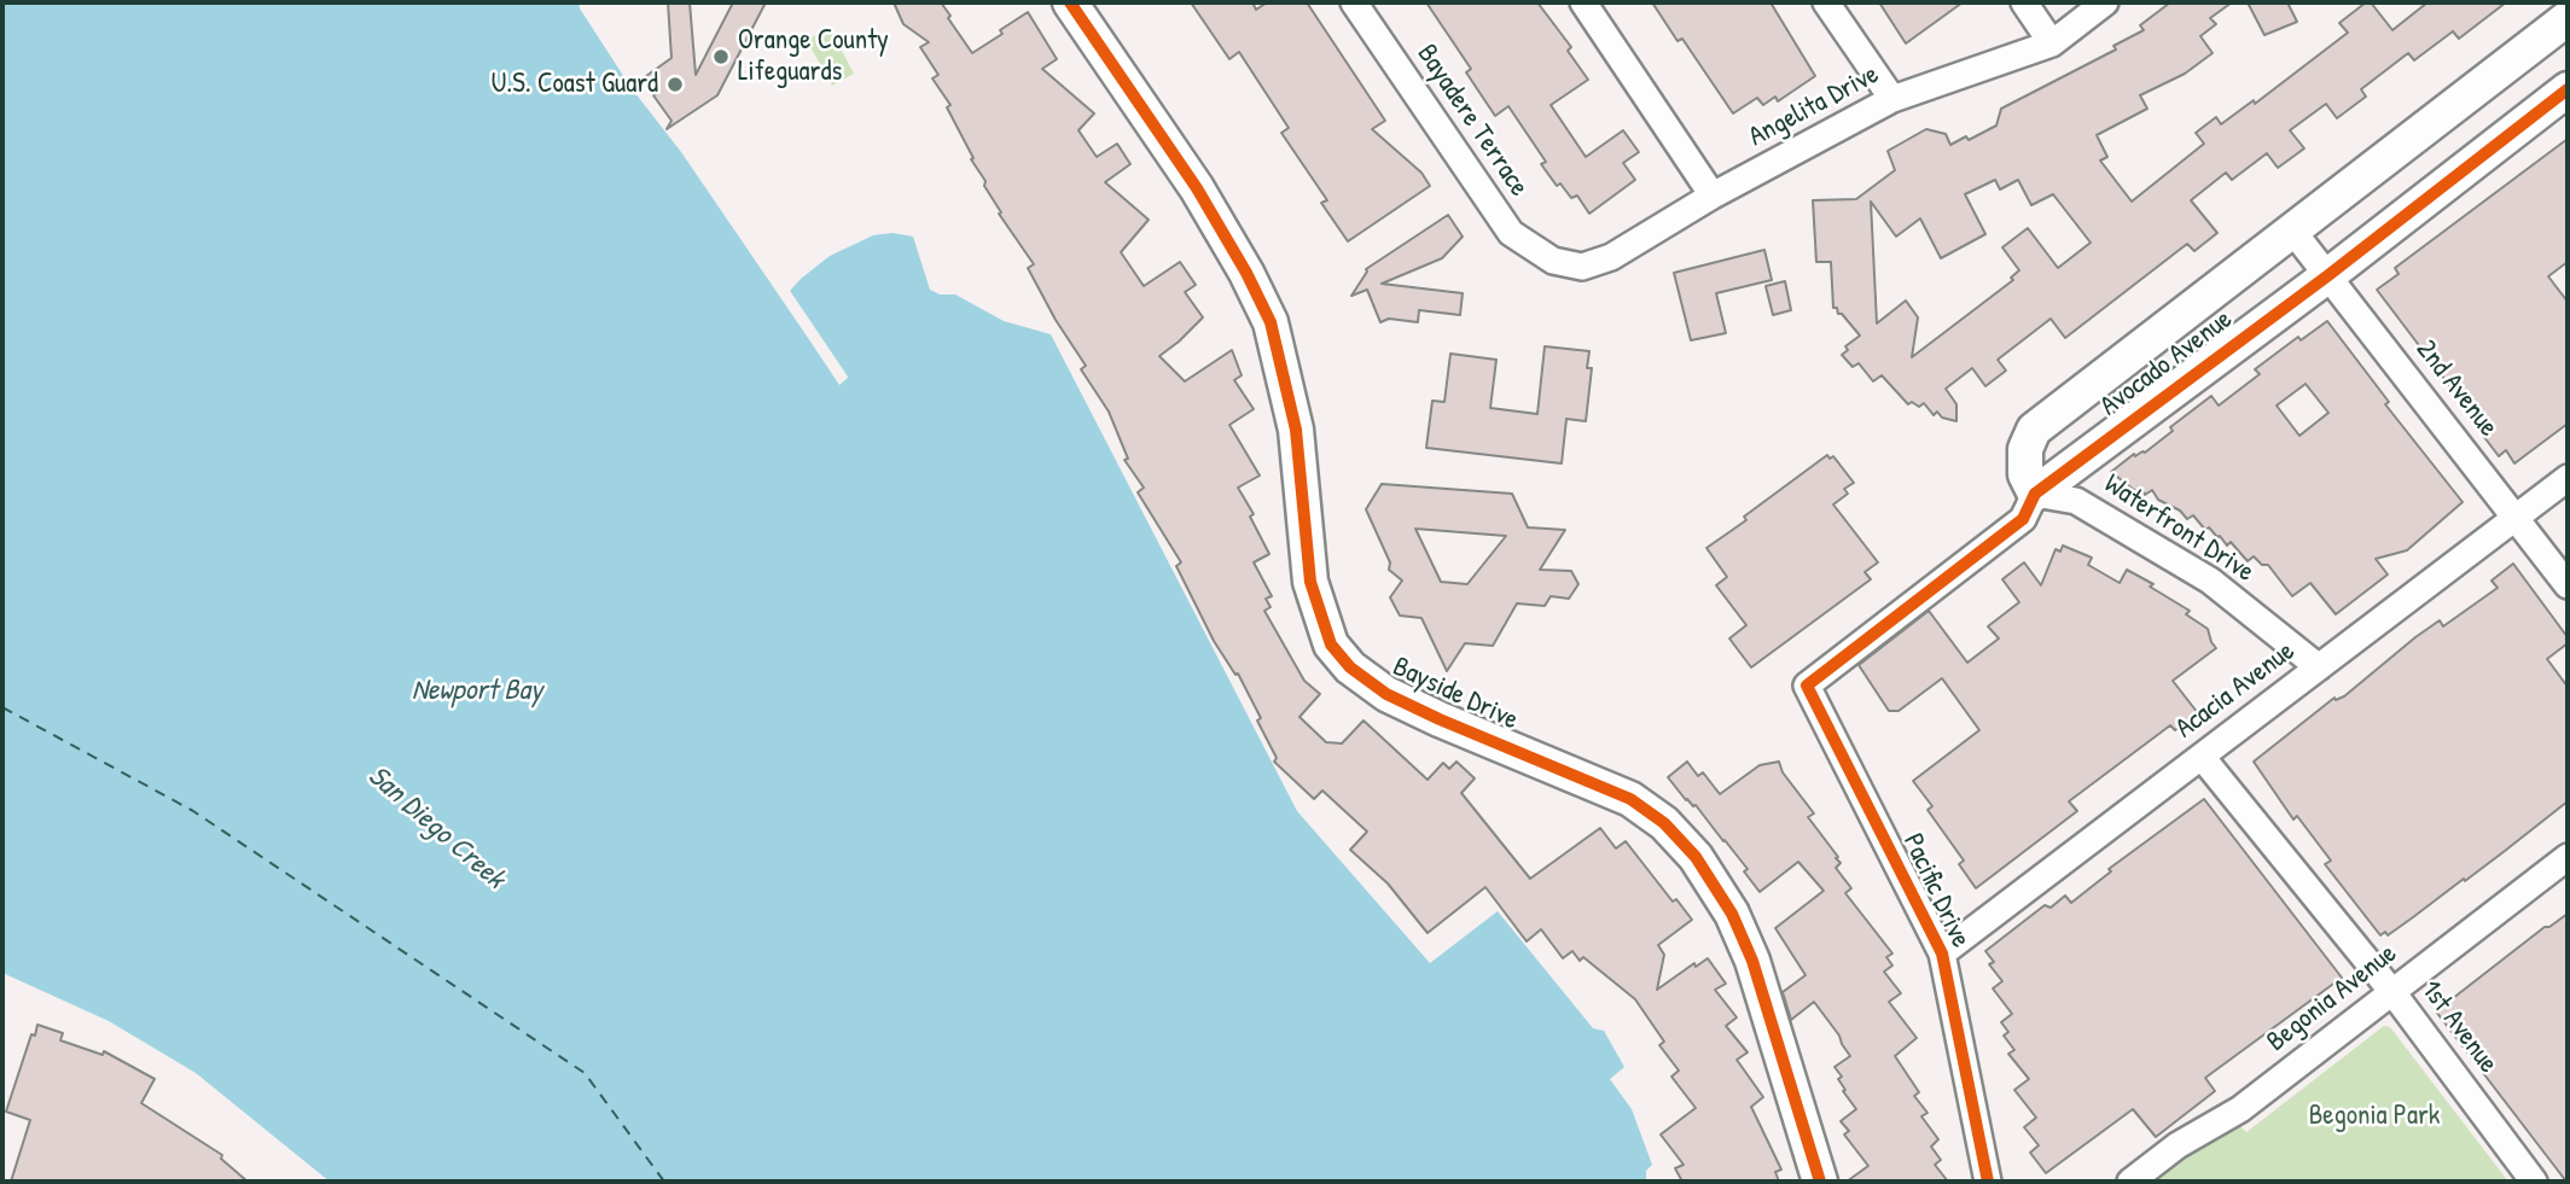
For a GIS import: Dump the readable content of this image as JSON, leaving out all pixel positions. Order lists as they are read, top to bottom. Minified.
{"streets":{"main road":["Avocado Avenue","Bayside Drive"],"street":["Angelita Drive","Bayadere Terrace","2nd Avenue","Waterfront Drive","Acacia Avenue","Pacific Drive","Begonia Avenue","1st Avenue"]},"crossings":[["Angelita Drive","Bayadere Terrace"],["Avocado Avenue","2nd Avenue"],["Avocado Avenue","Waterfront Drive"],["Avocado Avenue","Pacific Drive"],["2nd Avenue","Acacia Avenue"],["Waterfront Drive","Acacia Avenue"],["Acacia Avenue","Pacific Drive"],["Acacia Avenue","1st Avenue"],["Begonia Avenue","1st Avenue"]],"water":["Newport Bay","San Diego Creek"],"parks":["Begonia Park"],"places":["Orange County Lifeguards","U.S. Coast Guard"]}
